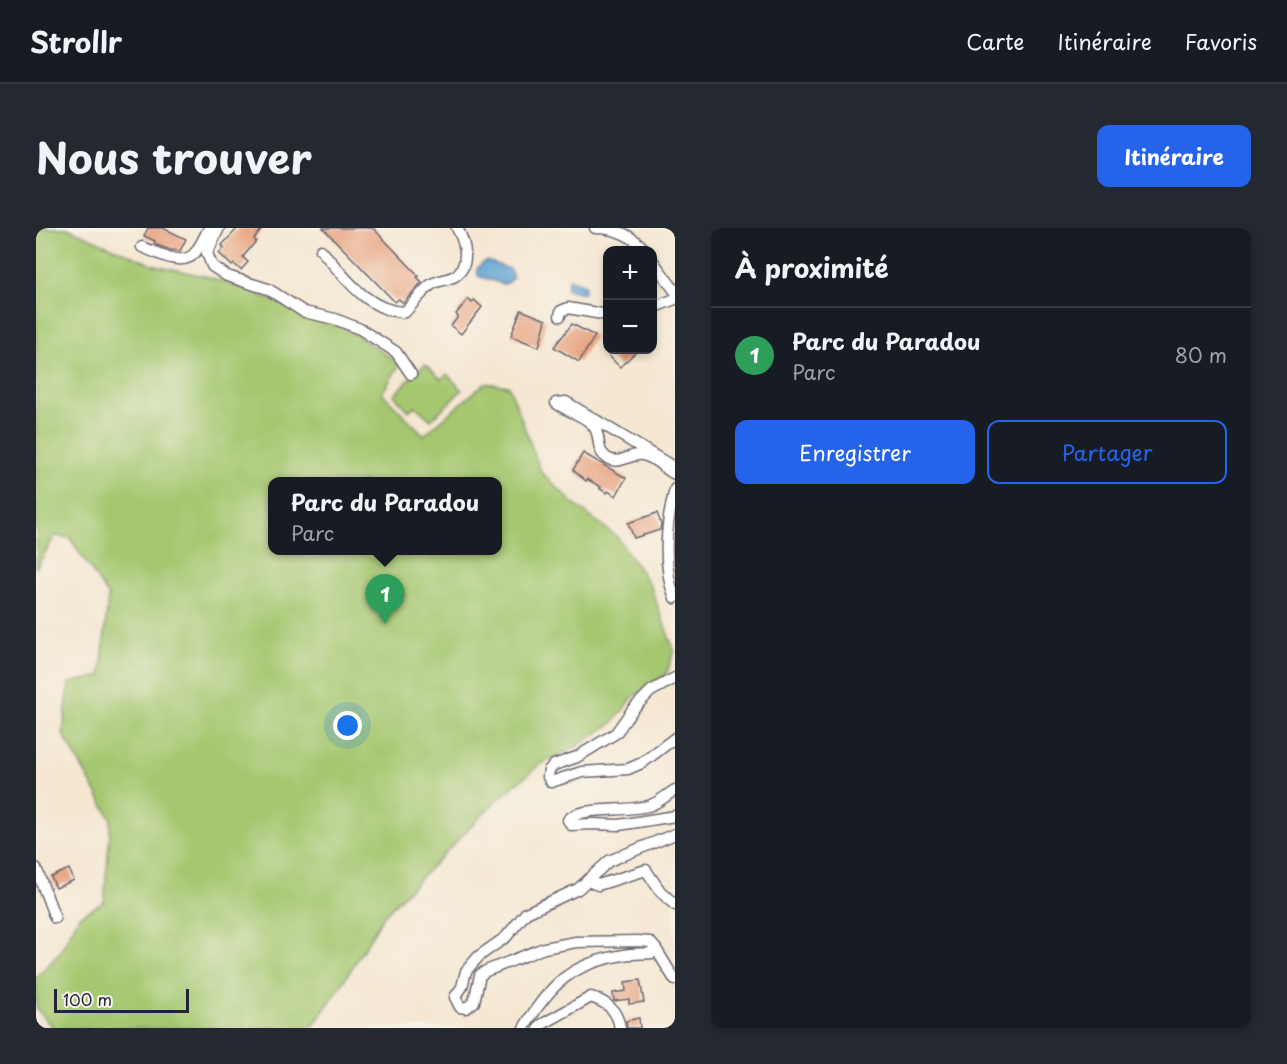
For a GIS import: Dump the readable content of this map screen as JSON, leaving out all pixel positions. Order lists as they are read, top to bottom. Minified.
{"scale_bar":"100 m","page":{"header":"Strollr","nav":["Carte","Itinéraire","Favoris"],"title":"Nous trouver","buttons":["Itinéraire",["Enregistrer","Partager"]],"heading":"À proximité","map_buttons":["+","−"],"list":[{"mark":"1","name":"Parc du Paradou","note":"Parc","value":"80 m"}],"popup":["Parc du Paradou","Parc"],"pins":"1","scale":"100 m"}}
